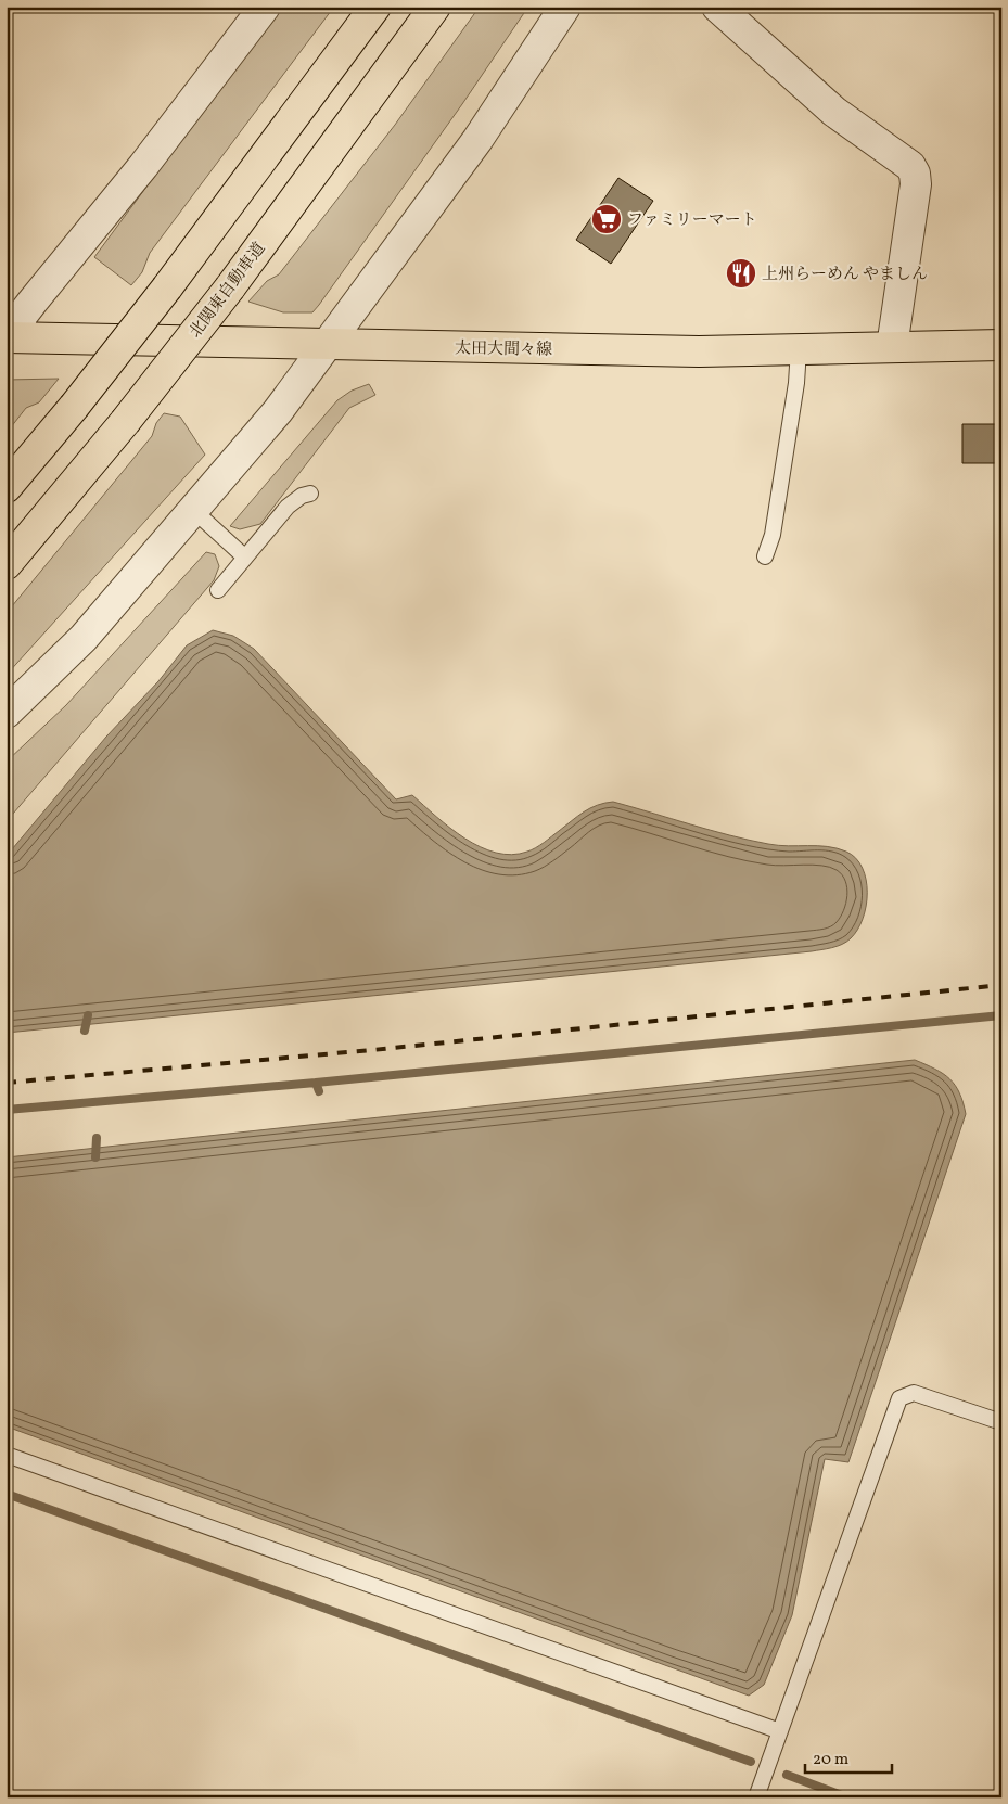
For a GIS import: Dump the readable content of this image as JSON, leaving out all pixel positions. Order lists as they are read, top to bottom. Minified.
{"streets":{"main road":["北関東自動車道","太田大間々線"]},"places":{"supermarket":["ファミリーマート"],"restaurant":["上州らーめん やましん"]},"scale_bar":"20 m"}
